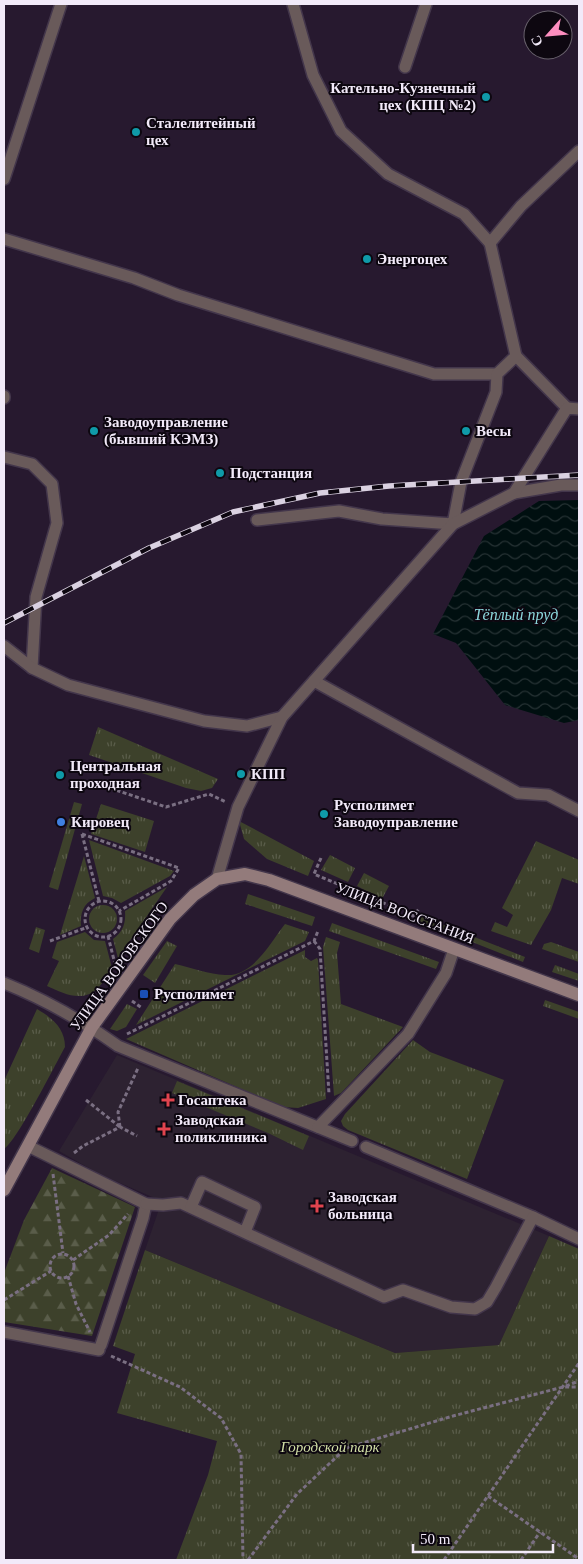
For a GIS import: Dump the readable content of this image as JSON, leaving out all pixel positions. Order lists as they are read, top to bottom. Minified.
{"streets":{"street":["УЛИЦА ВОССТАНИЯ","УЛИЦА ВОРОВСКОГО"]},"crossings":[["УЛИЦА ВОССТАНИЯ","УЛИЦА ВОРОВСКОГО"]],"water":["Тёплый пруд"],"parks":["Городской парк"],"places":{"other":["Кательно-Кузнечный цех (КПЦ №2)","Сталелитейный цех","Энергоцех","Заводоуправление (бывший КЭМЗ)","Весы","Подстанция","КПП","Центральная проходная","Русполимет Заводоуправление","Кировец"],"transit":["Русполимет"],"health":["Госаптека","Заводская поликлиника","Заводская больница"]},"scale_bar":"50 m","north":"bottom left"}
